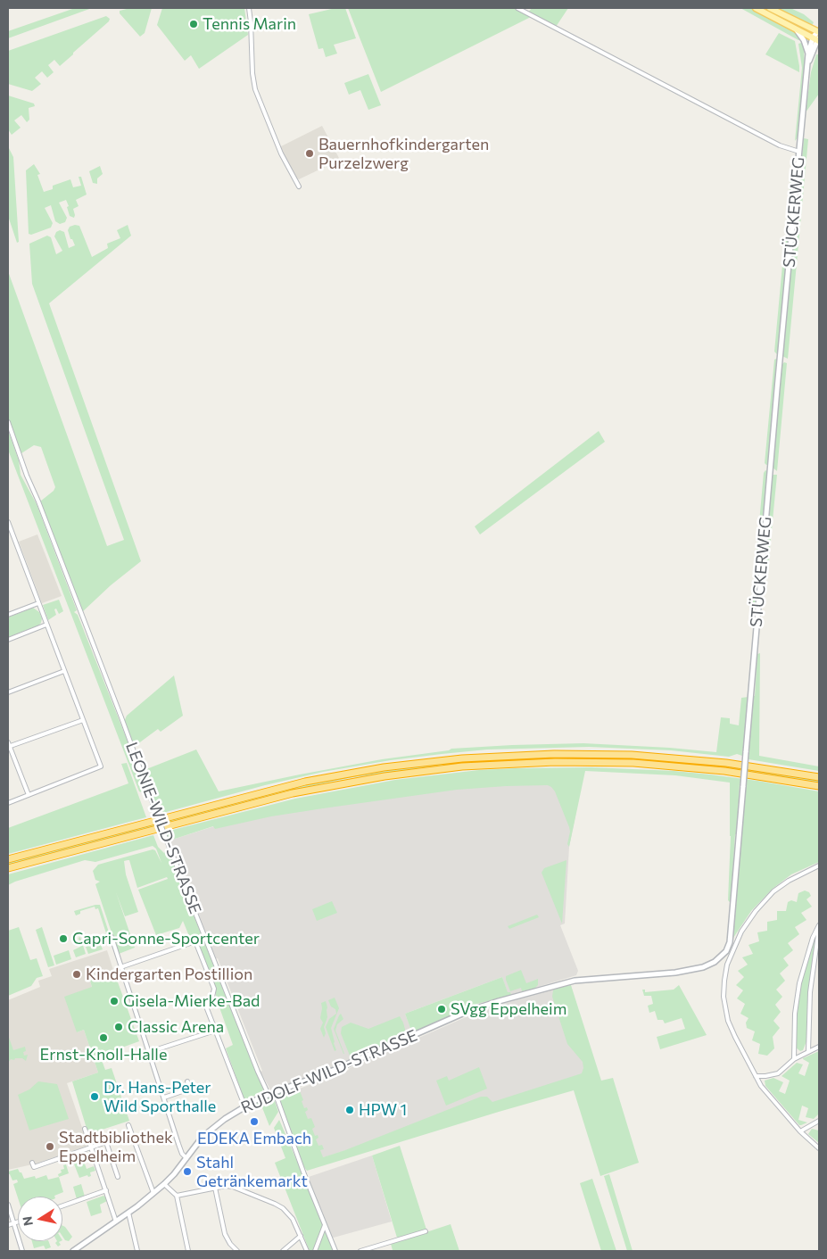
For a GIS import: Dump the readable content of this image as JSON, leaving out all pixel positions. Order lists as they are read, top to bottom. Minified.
{"streets":{"street":["STÜCKERWEG","LEONIE-WILD-STRASSE","RUDOLF-WILD-STRASSE"]},"crossings":[["STÜCKERWEG","RUDOLF-WILD-STRASSE"],["LEONIE-WILD-STRASSE","RUDOLF-WILD-STRASSE"]],"places":["Tennis Marin","Bauernhofkindergarten Purzelzwerg","Capri-Sonne-Sportcenter","Kindergarten Postillion","Gisela-Mierke-Bad","SVgg Eppelheim","Classic Arena","Ernst-Knoll-Halle","Dr. Hans-Peter Wild Sporthalle","HPW 1","EDEKA Embach","Stadtbibliothek Eppelheim","Stahl Getränkemarkt"],"north":"left"}
